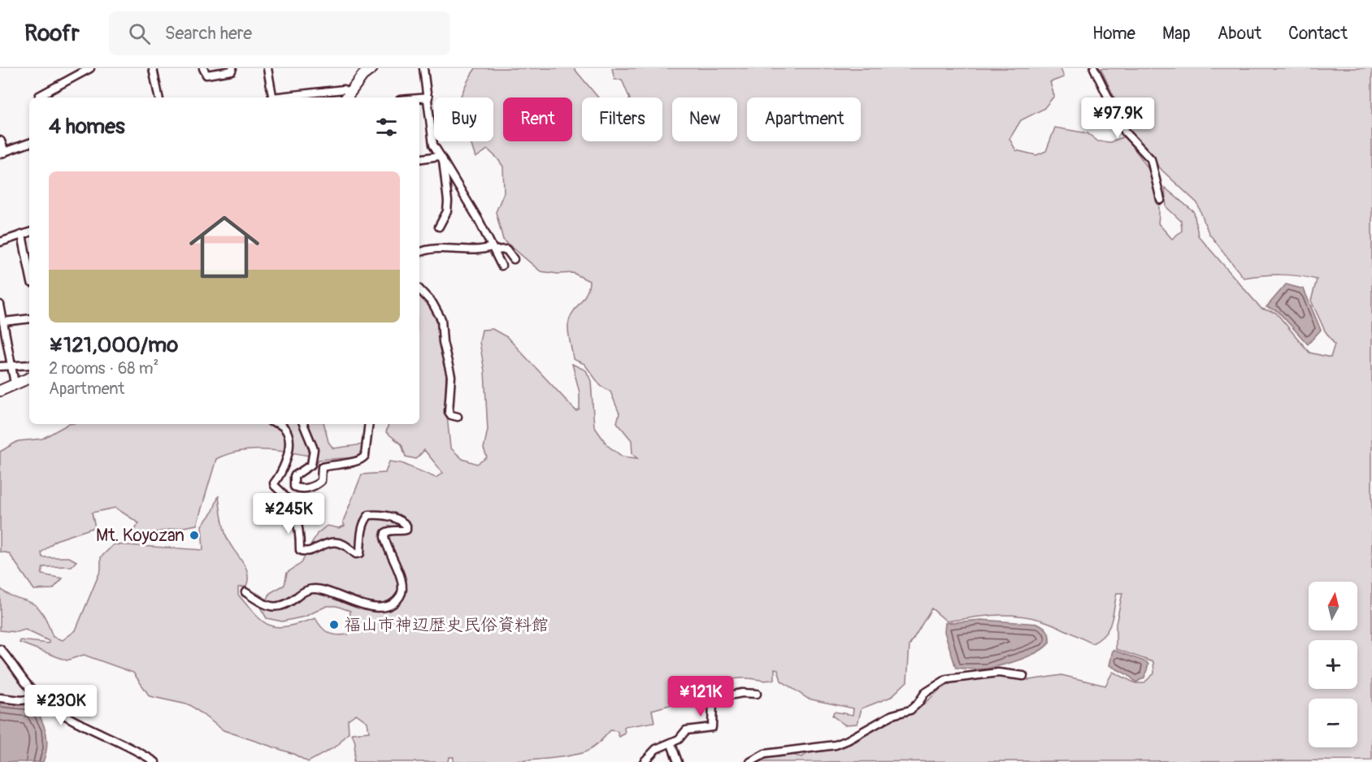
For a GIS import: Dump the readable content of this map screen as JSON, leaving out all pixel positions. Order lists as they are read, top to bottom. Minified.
{"places":["Mt. Koyozan","福山市神辺歴史民俗資料館"],"north":"top","page":{"header":"Roofr","search":"Search here","nav":["Home","Map","About","Contact"],"price":["¥97.9K","¥245K","¥121K","¥230K"],"chip":["Buy","Rent","Filters","New","Apartment"],"heading":"4 homes","list":[{"name":"¥121,000/mo","note":"2 rooms · 68 m² · Apartment"}],"map_buttons":["+","−"]}}
